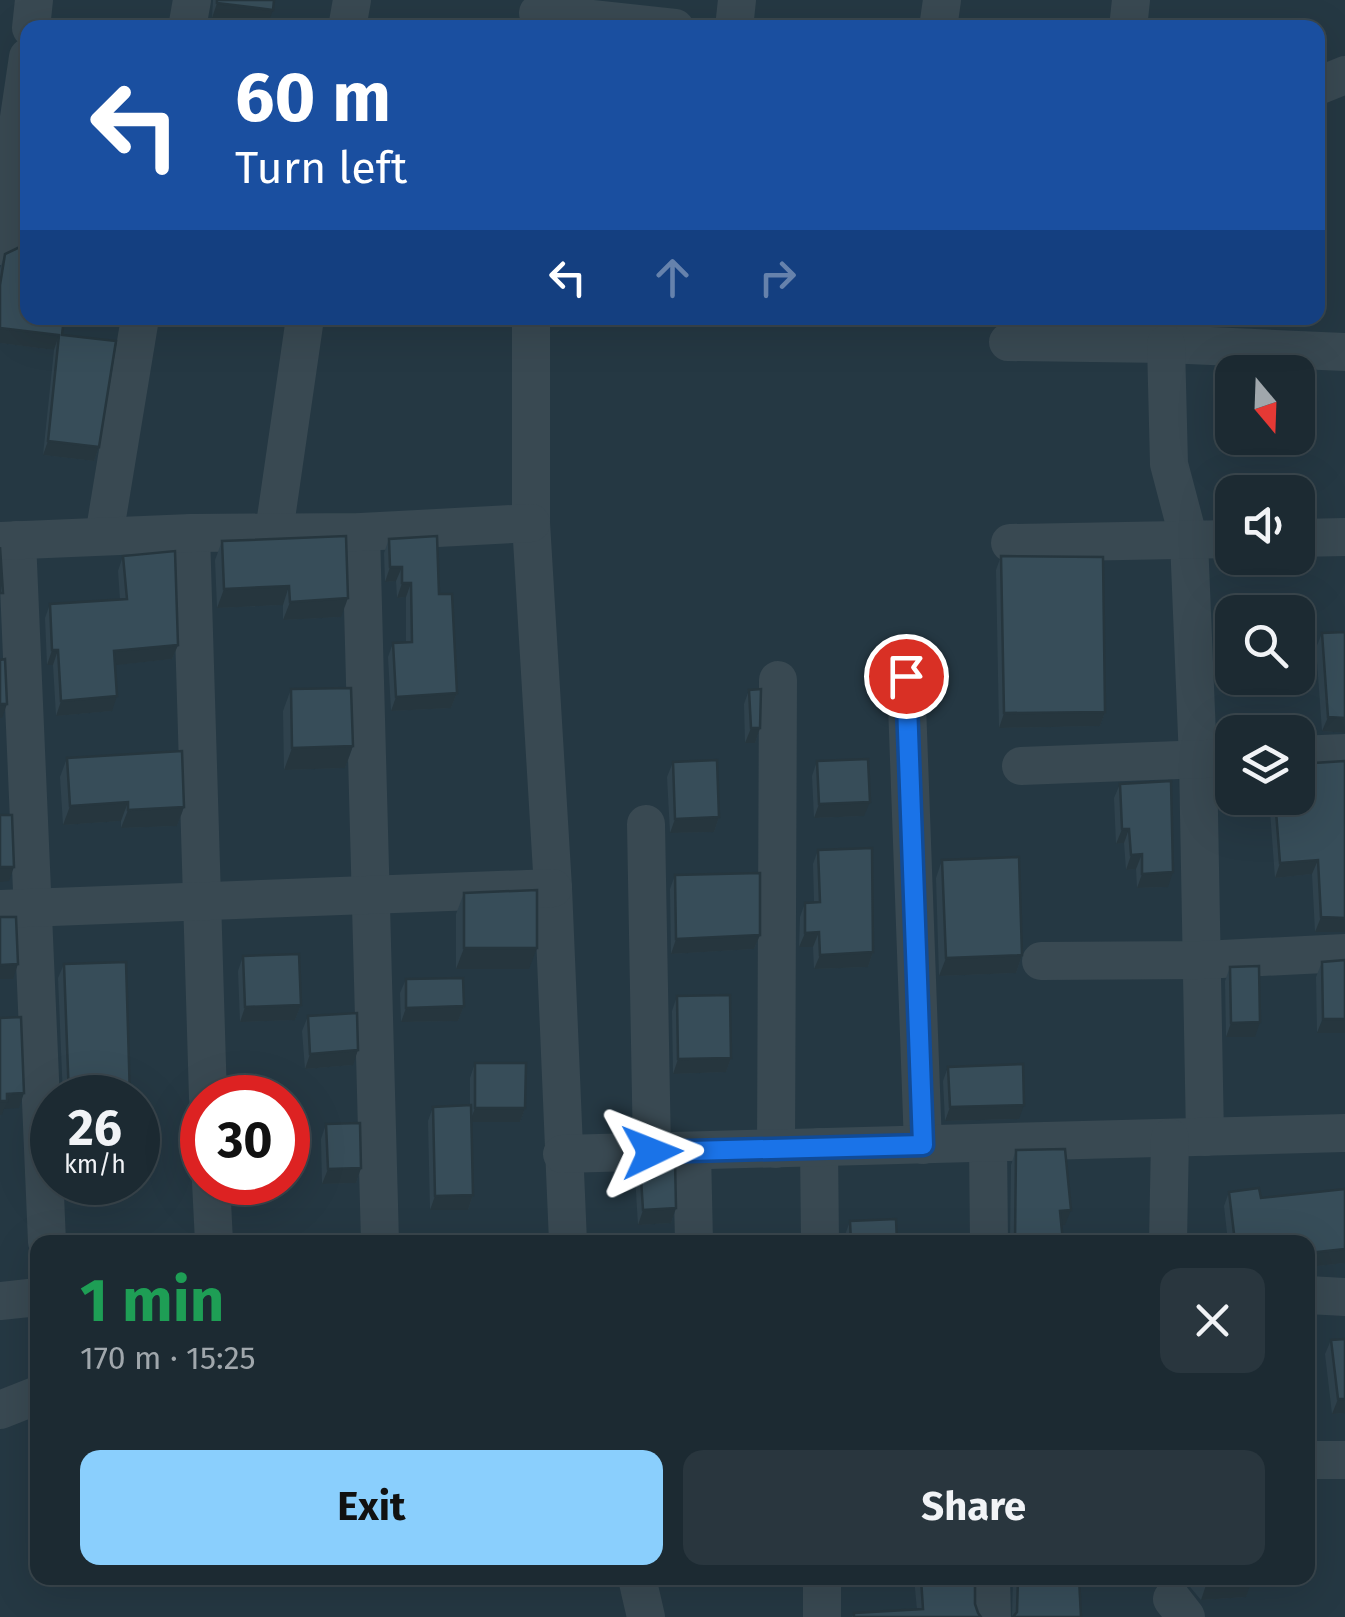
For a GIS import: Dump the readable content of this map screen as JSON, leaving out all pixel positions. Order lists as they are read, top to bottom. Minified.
{"north":"bottom","page":{"turn":["60 m","Turn left"],"speed":"26 km/h","limit":"30","heading":["1 min","170 m · 15:25"],"buttons":["Exit","Share"]}}
